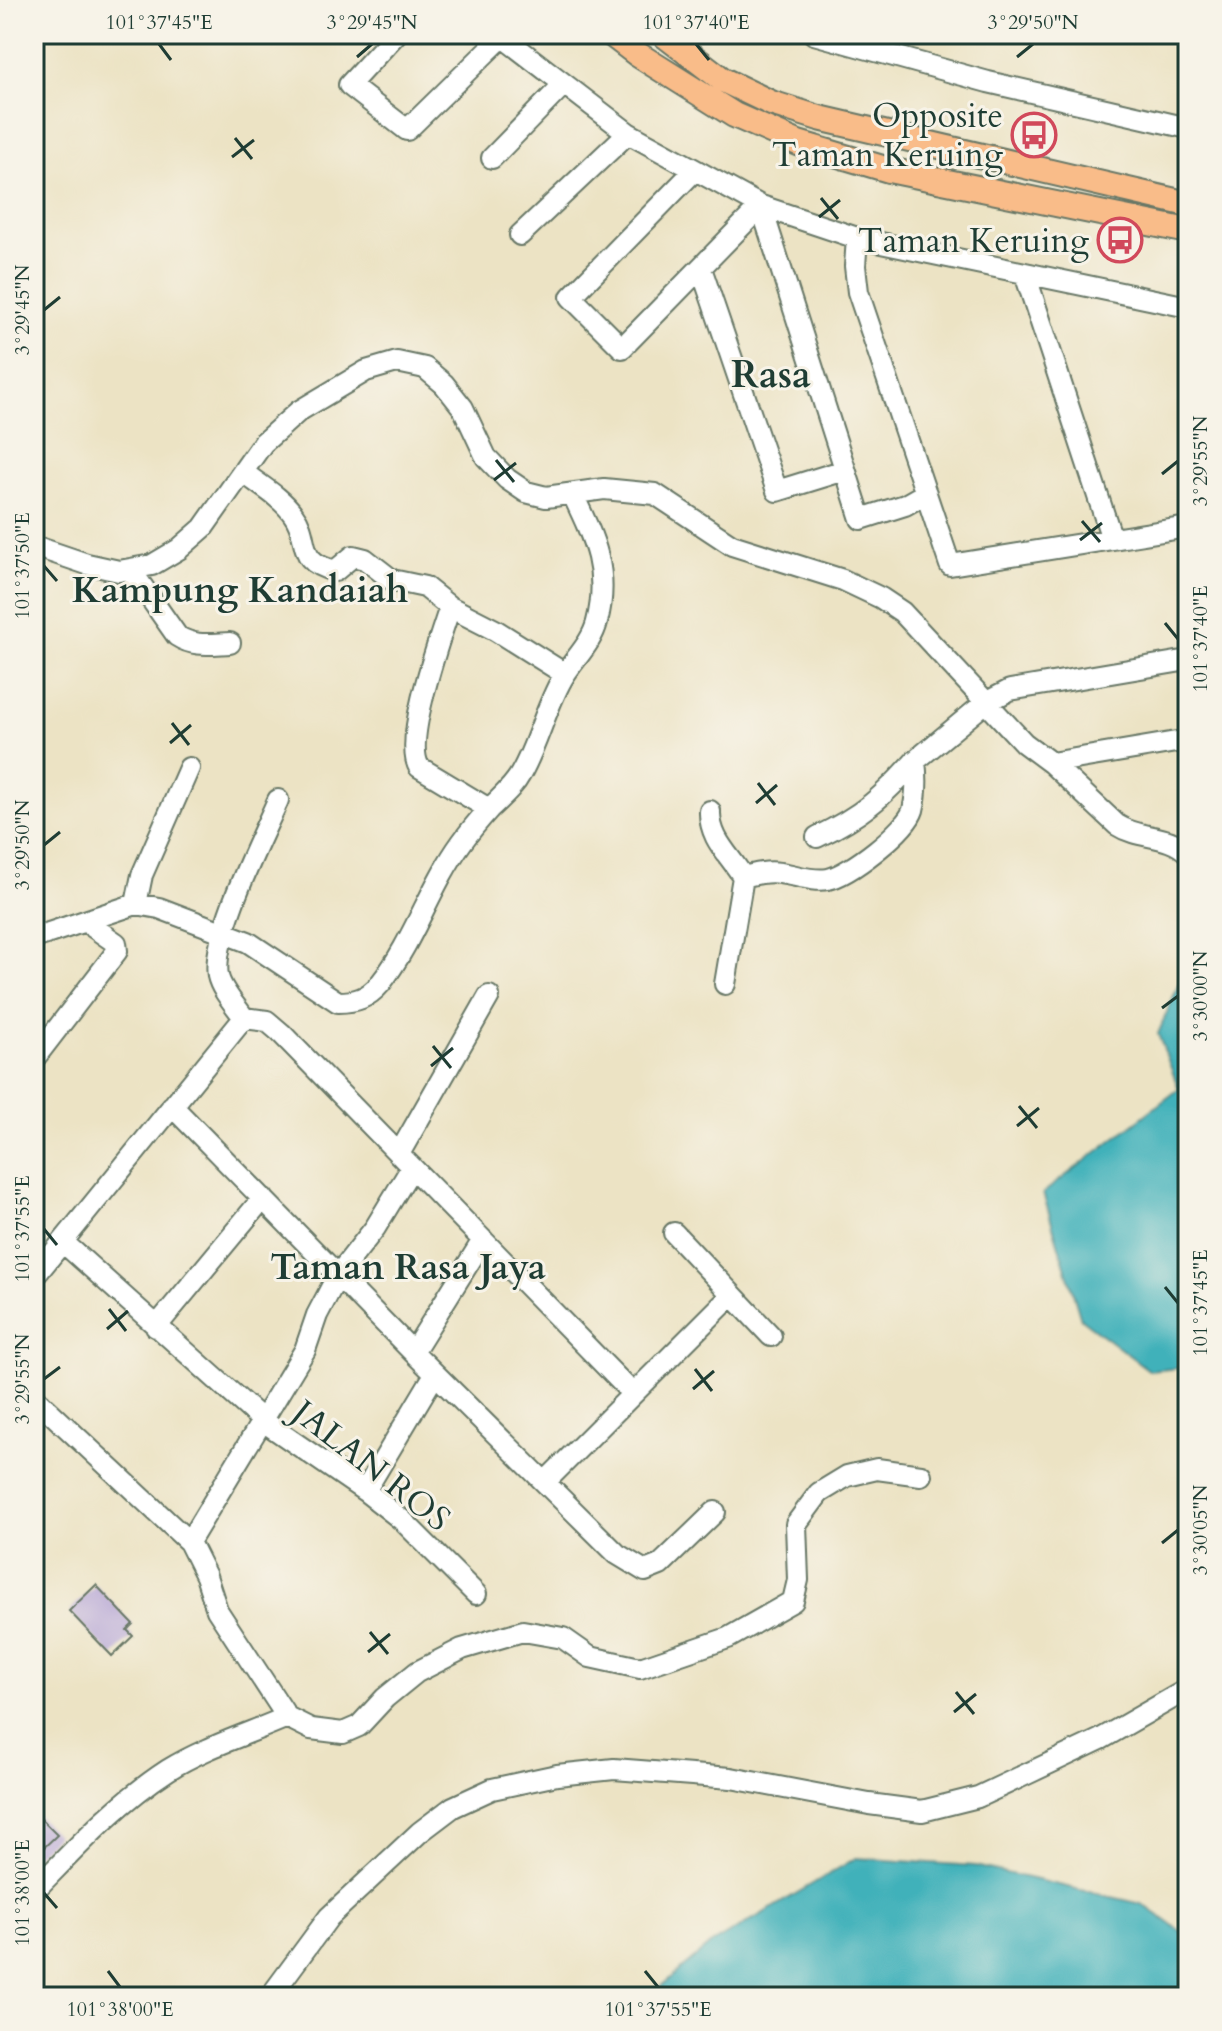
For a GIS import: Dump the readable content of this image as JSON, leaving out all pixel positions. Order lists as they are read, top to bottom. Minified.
{"streets":{"street":["JALAN ROS"]},"districts":["Rasa","Kampung Kandaiah","Taman Rasa Jaya"],"places":{"bus stop":["Opposite Taman Keruing","Taman Keruing"]},"coordinates":["101°37'45\"E","3°29'45\"N","101°37'40\"E","3°29'50\"N","3°29'55\"N","101°37'50\"E","3°30'00\"N","101°37'55\"E","3°30'05\"N","101°38'00\"E"]}
